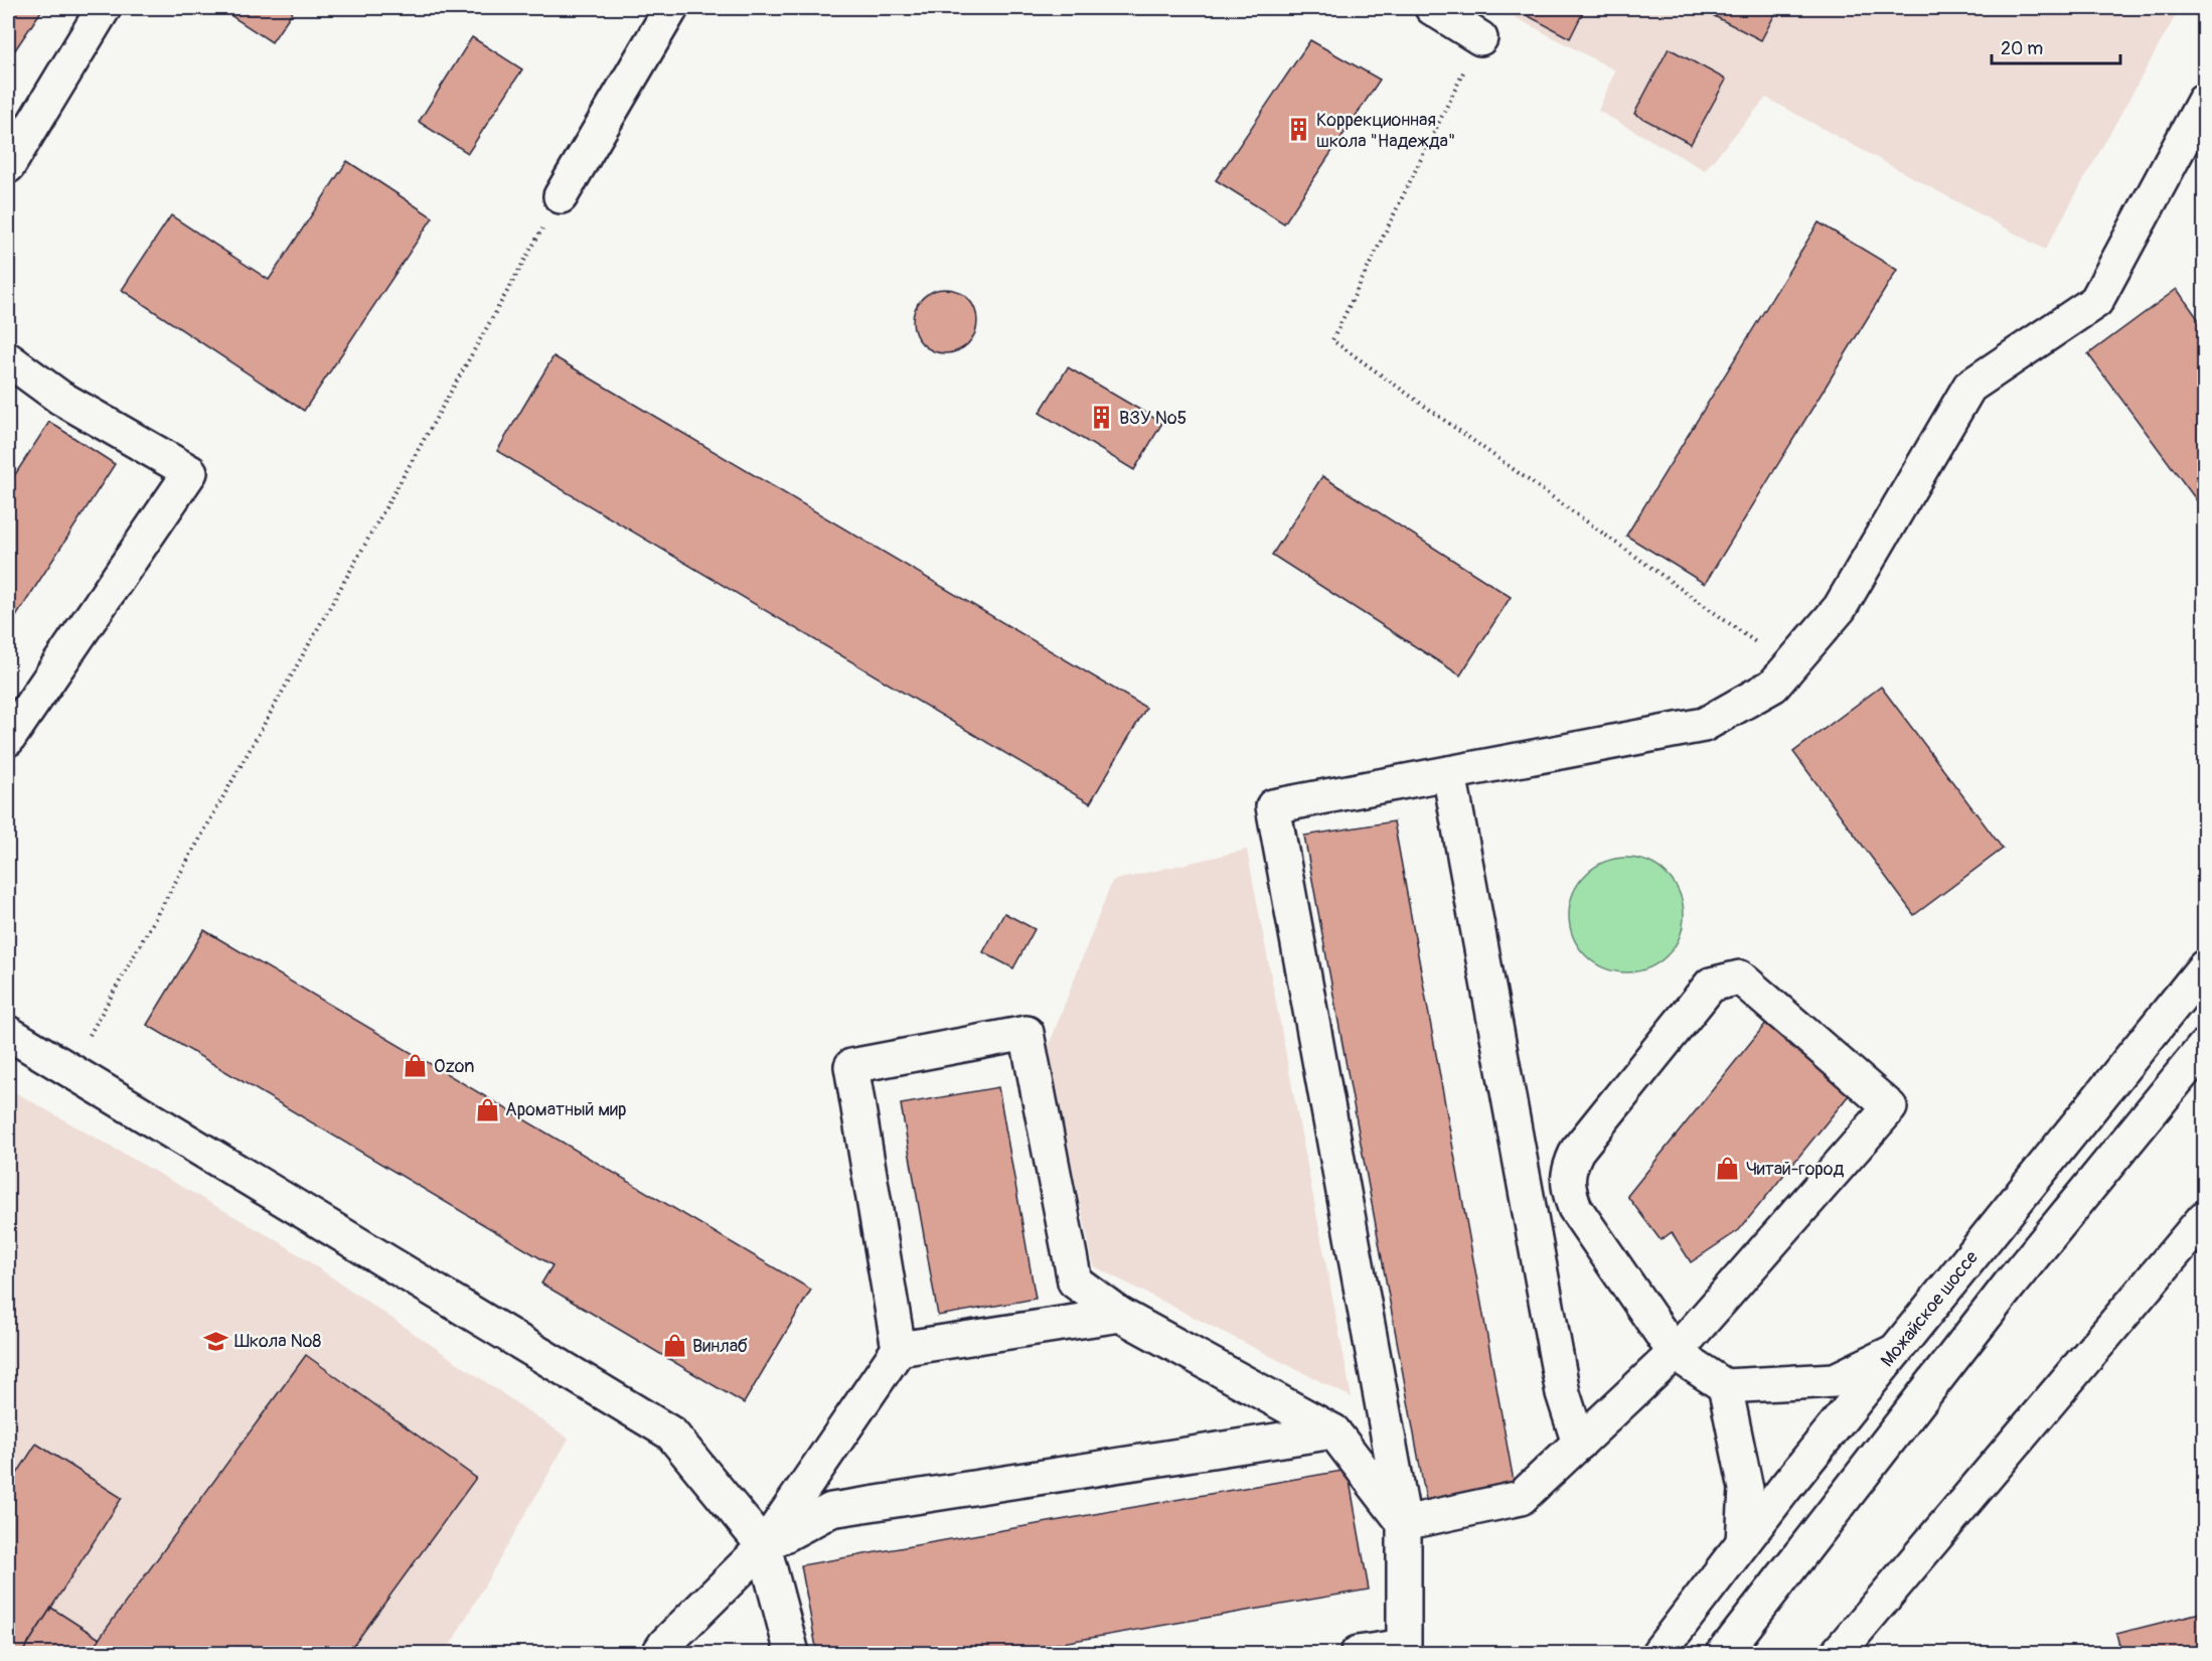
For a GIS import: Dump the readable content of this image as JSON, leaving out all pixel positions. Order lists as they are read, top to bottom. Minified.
{"streets":{"main road":["Можайское шоссе"]},"places":{"building":["Коррекционная школа \"Надежда\"","ВЗУ №5"],"shop":["Ozon","Ароматный мир","Читай-город","Винлаб"],"school or university":["Школа №8"]},"scale_bar":"20 m"}
